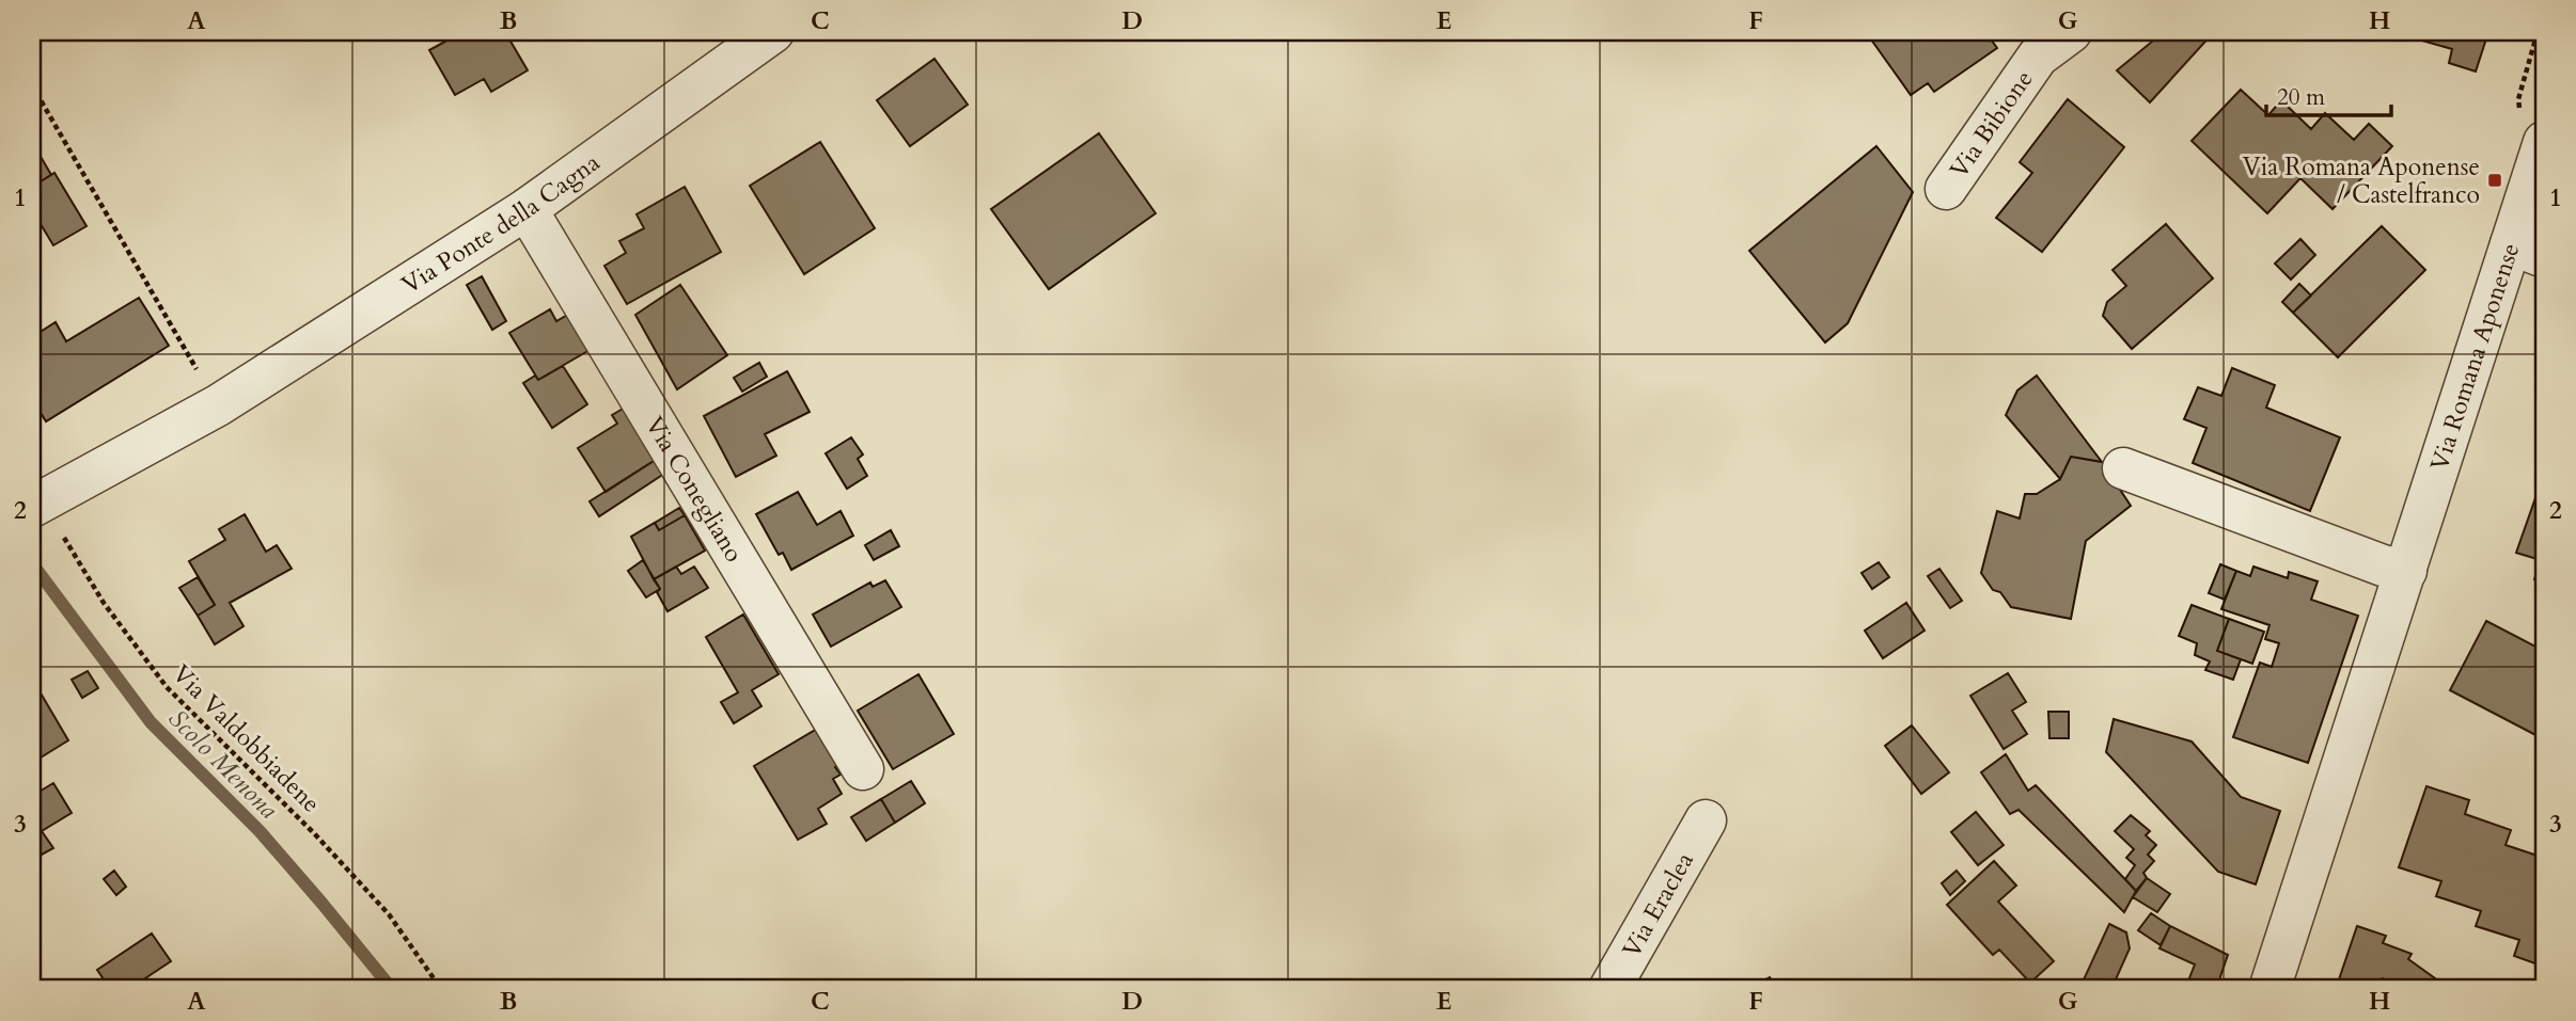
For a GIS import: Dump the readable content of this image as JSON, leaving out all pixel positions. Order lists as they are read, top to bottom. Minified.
{"streets":{"street":["Via Bibione","Via Ponte della Cagna","Via Romana Aponense","Via Conegliano","Via Eraclea"],"path":["Via Valdobbiadene"]},"crossings":[["Via Ponte della Cagna","Via Conegliano"],["Via Ponte della Cagna","Via Valdobbiadene"]],"water":["Scolo Menona"],"places":{"transit":["Via Romana Aponense / Castelfranco"]},"scale_bar":"20 m","grid":{"columns":["A","B","C","D","E","F","G","H"],"rows":["1","2","3"]}}
